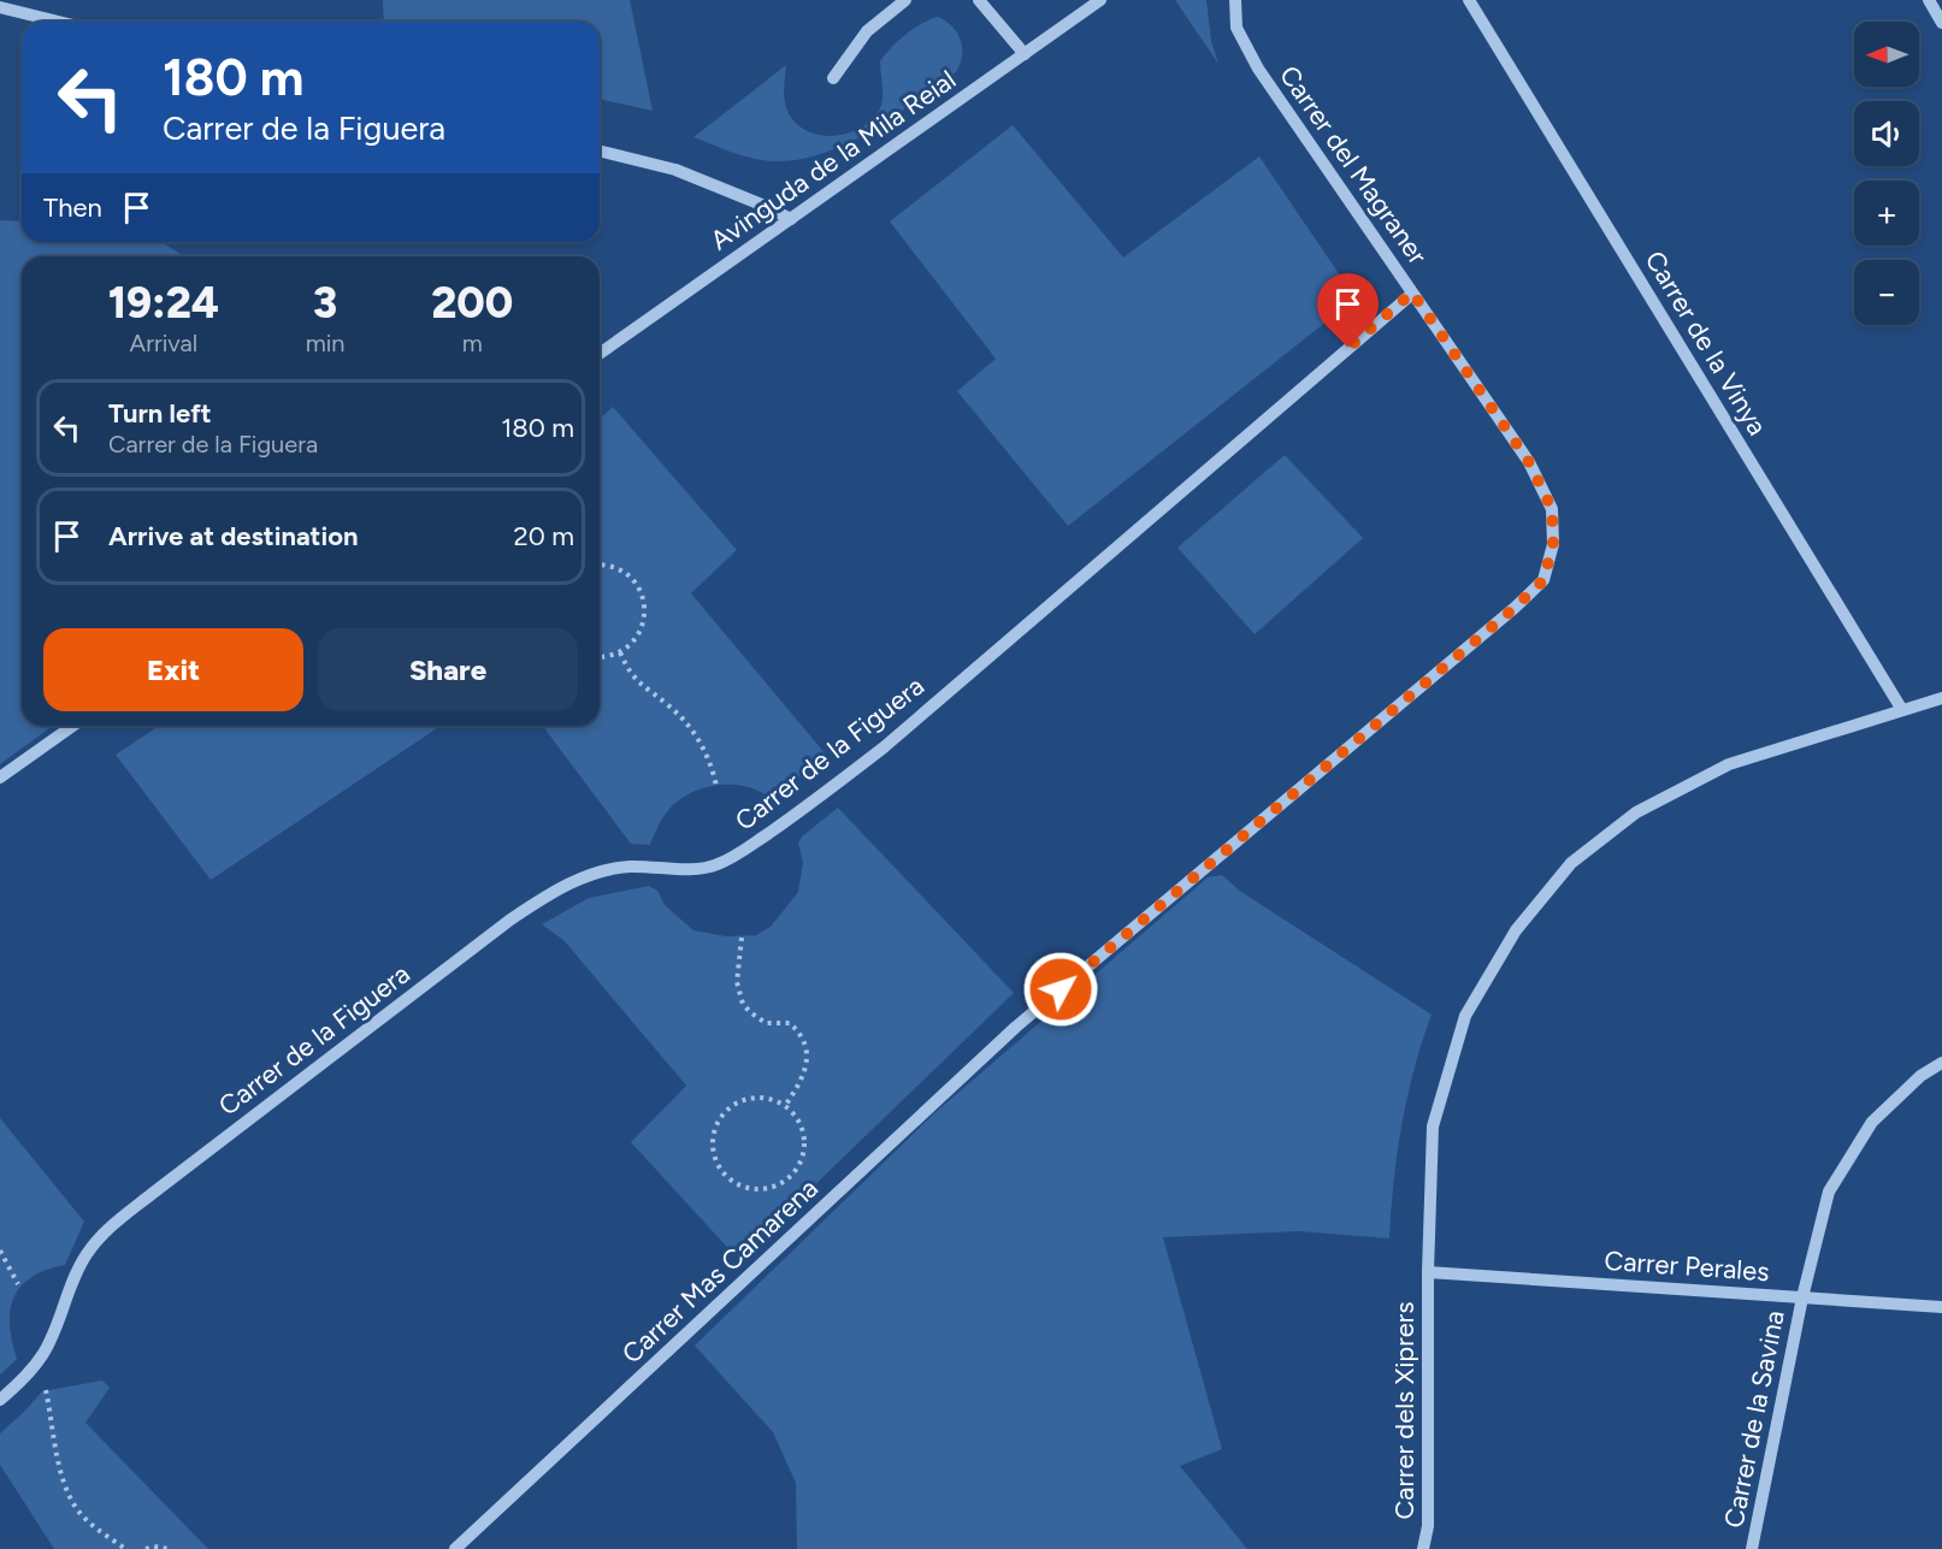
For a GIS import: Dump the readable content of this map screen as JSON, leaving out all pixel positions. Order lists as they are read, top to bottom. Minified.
{"streets":{"street":["Avinguda de la Mila Reial","Carrer del Magraner","Carrer de la Vinya","Carrer de la Figuera","Carrer Perales","Carrer Mas Camarena","Carrer dels Xiprers","Carrer de la Savina"]},"crossings":[["Carrer del Magraner","Carrer de la Figuera"],["Carrer del Magraner","Carrer Mas Camarena"],["Carrer de la Vinya","Carrer dels Xiprers"],["Carrer Perales","Carrer dels Xiprers"],["Carrer Perales","Carrer de la Savina"]],"north":"left","page":{"map_buttons":["+","−"],"turn":["180 m","Carrer de la Figuera"],"then":"Then","eta":["19:24","Arrival","3","min","200","m"],"list":[{"name":"Turn left","note":"Carrer de la Figuera","value":"180 m"},{"name":"Arrive at destination","value":"20 m"}],"buttons":["Exit","Share"]}}
